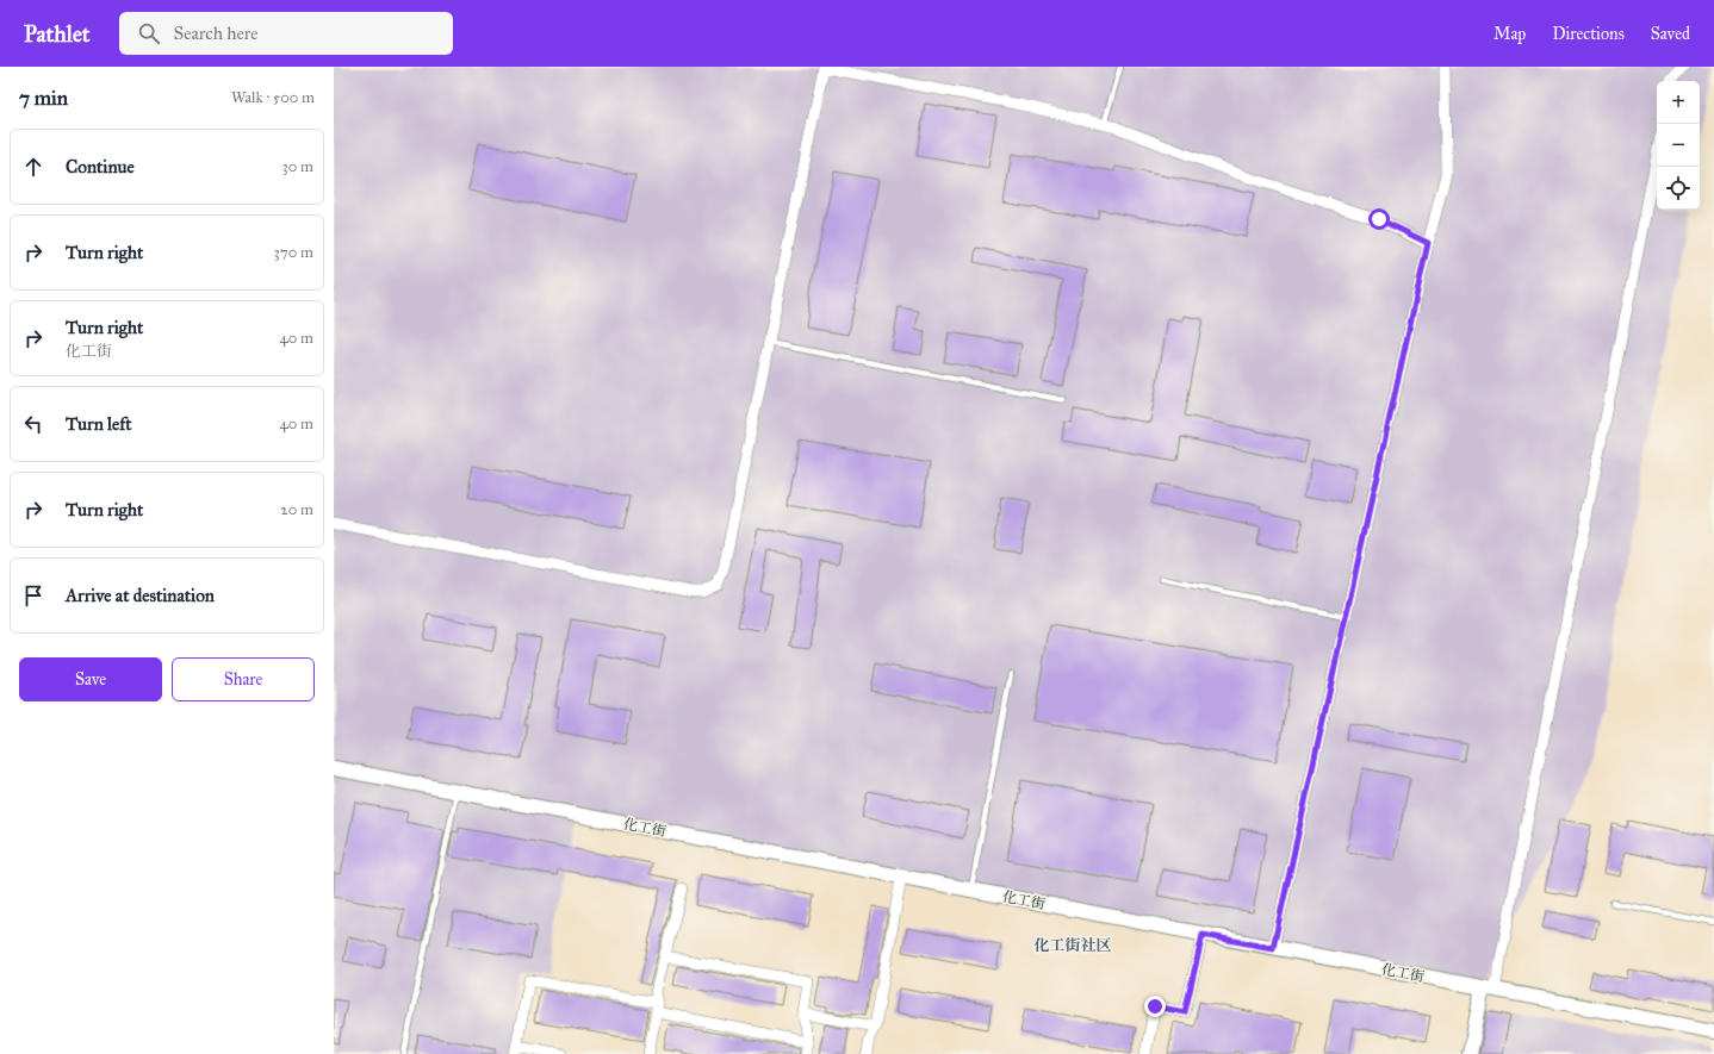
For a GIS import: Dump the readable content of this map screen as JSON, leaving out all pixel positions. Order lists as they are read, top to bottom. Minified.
{"streets":{"street":["化工街"]},"districts":["化工街社区"],"page":{"header":"Pathlet","search":"Search here","nav":["Map","Directions","Saved"],"heading":["7 min","Walk · 500 m"],"map_buttons":["+","−"],"list":[["Continue","30 m"],["Turn right","370 m"],["Turn right","化工街","40 m"],["Turn left","40 m"],["Turn right","20 m"],"Arrive at destination"],"buttons":["Save","Share"]}}
